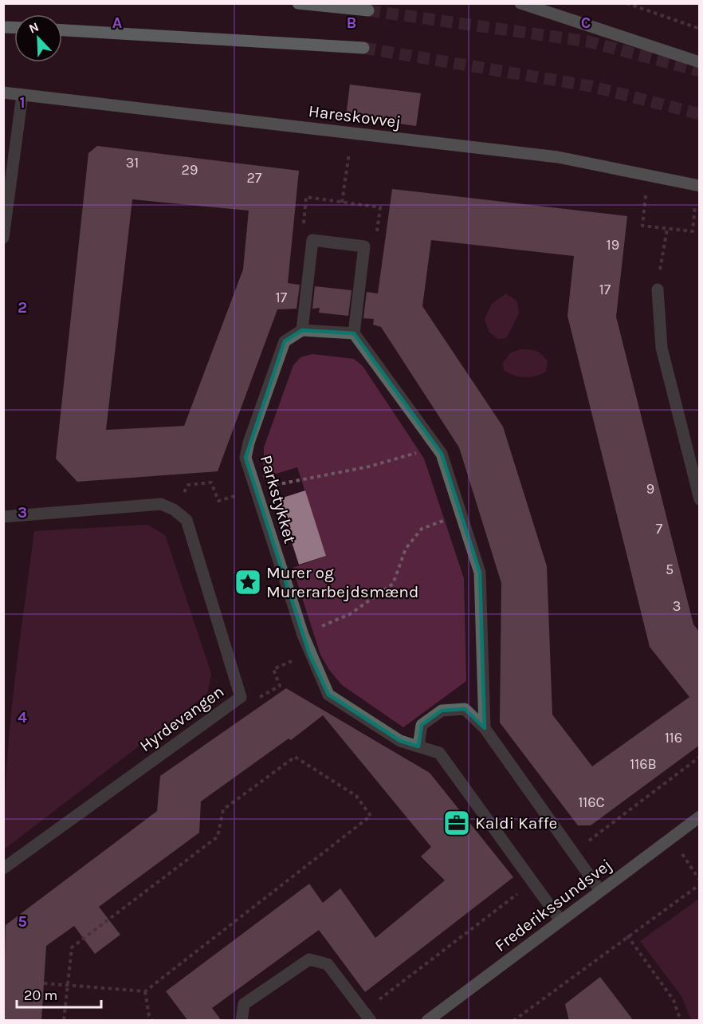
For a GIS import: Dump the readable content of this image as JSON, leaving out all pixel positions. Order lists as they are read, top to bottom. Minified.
{"streets":{"street":["Hareskovvej","Parkstykket","Hyrdevangen","Frederikssundsvej"]},"crossings":[["Parkstykket","Frederikssundsvej"]],"places":{"place":["Murer og Murerarbejdsmænd"],"office":["Kaldi Kaffe"]},"house_numbers":["31","29","27","19","17","17","9","7","5","3","116","116B","116C"],"scale_bar":"20 m","north":"top left","grid":{"columns":["A","B","C"],"rows":["1","2","3","4","5"]}}
